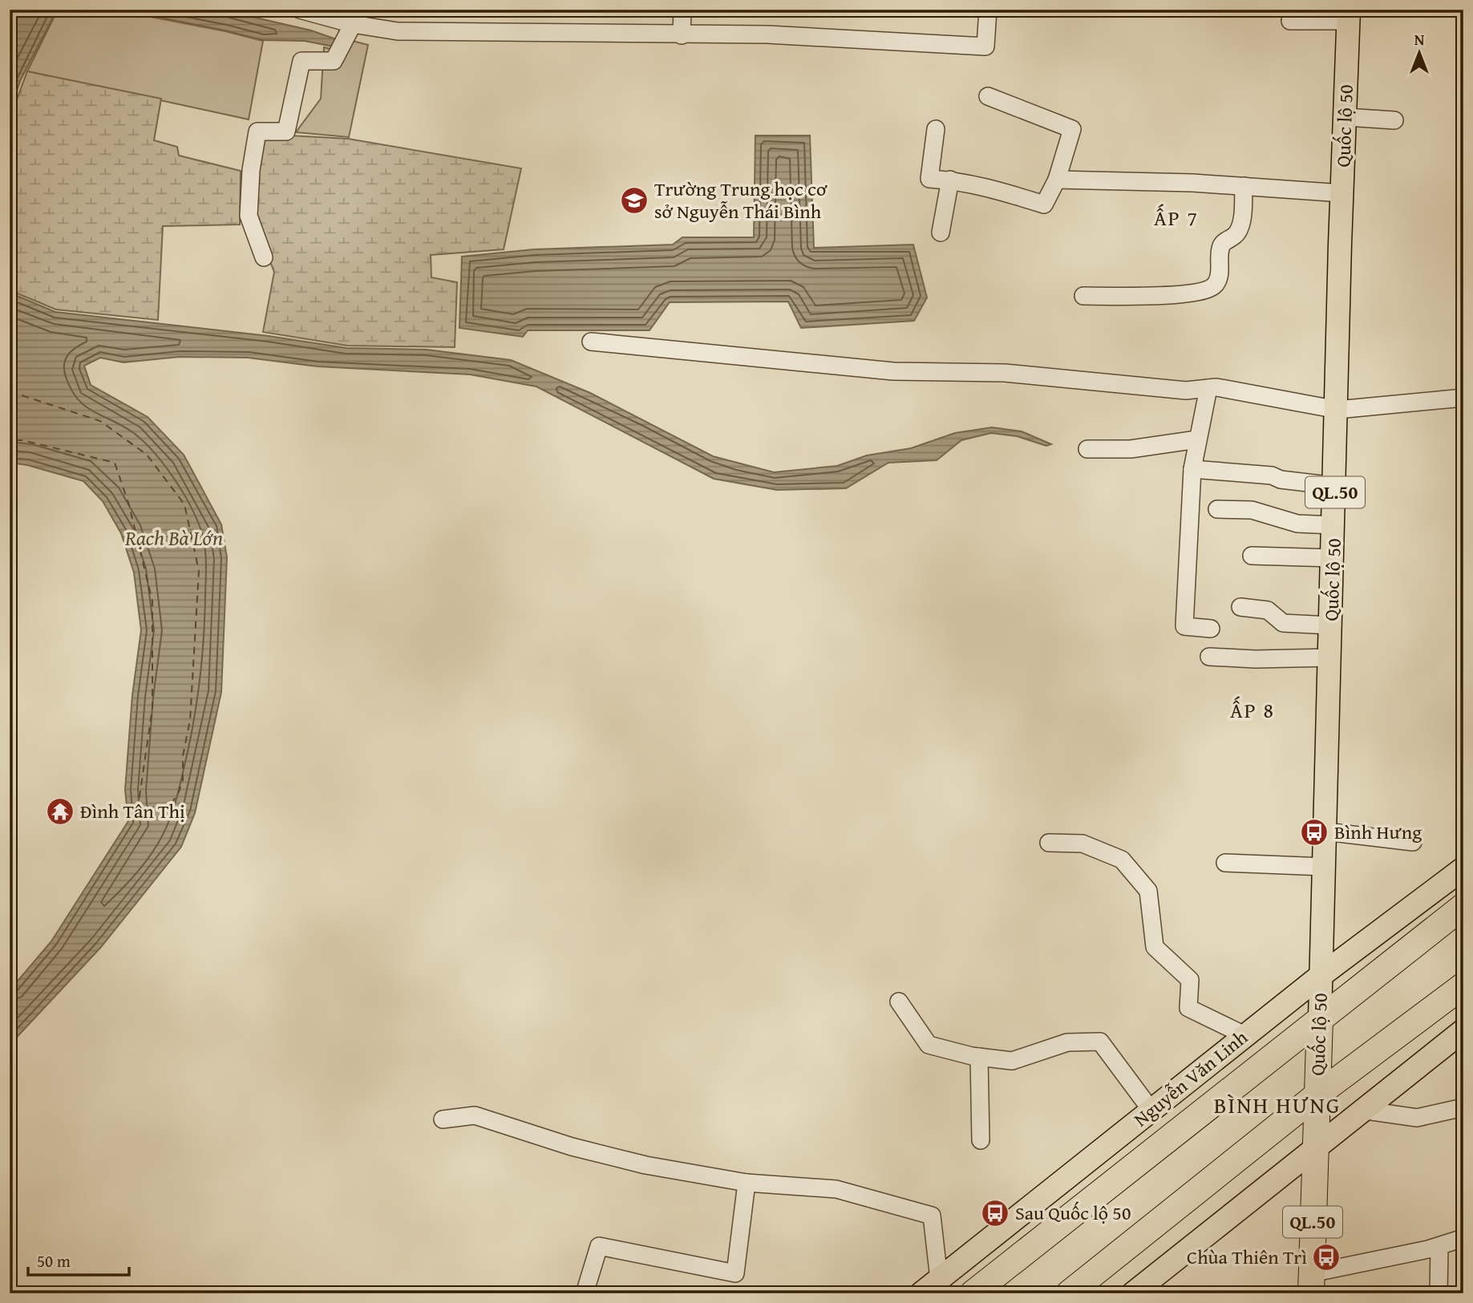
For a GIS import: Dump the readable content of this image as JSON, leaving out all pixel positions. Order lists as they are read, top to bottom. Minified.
{"streets":{"highway":["Quốc lộ 50","QL.50","Nguyễn Văn Linh"]},"crossings":[["Quốc lộ 50","QL.50"],["Quốc lộ 50","Nguyễn Văn Linh"]],"districts":["ẤP 7","ẤP 8","BÌNH HƯNG"],"water":["Rạch Bà Lớn"],"places":{"school or university":["Trường Trung học cơ sở Nguyễn Thái Bình"],"temple":["Đình Tân Thị"],"bus stop":["Bình Hưng","Sau Quốc lộ 50","Chùa Thiên Trì"]},"scale_bar":"50 m","north":"top"}
